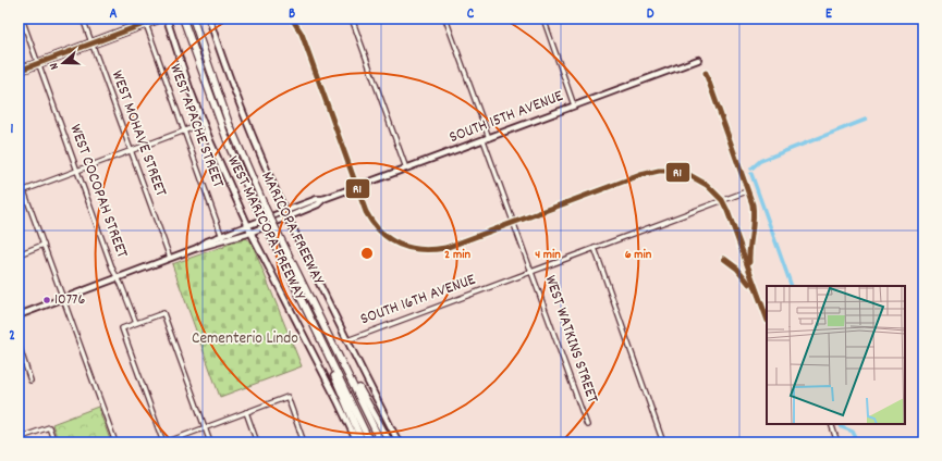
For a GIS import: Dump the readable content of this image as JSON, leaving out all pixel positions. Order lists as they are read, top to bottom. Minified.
{"streets":{"highway":["MARICOPA FREEWAY"],"main road":["SOUTH 15TH AVENUE","WEST MARICOPA FREEWAY"],"street":["WEST APACHE STREET","WEST MOHAVE STREET","WEST COCOPAH STREET","SOUTH 16TH AVENUE","WEST WATKINS STREET"]},"crossings":[["SOUTH 15TH AVENUE","WEST APACHE STREET"],["SOUTH 15TH AVENUE","WEST MOHAVE STREET"],["SOUTH 15TH AVENUE","WEST COCOPAH STREET"],["SOUTH 15TH AVENUE","WEST MARICOPA FREEWAY"],["SOUTH 15TH AVENUE","WEST WATKINS STREET"],["WEST MARICOPA FREEWAY","SOUTH 16TH AVENUE"],["SOUTH 16TH AVENUE","WEST WATKINS STREET"]],"parks":["Cementerio Lindo"],"places":["10776"],"lines":["transit line R1"],"north":"left","grid":{"columns":["A","B","C","D","E"],"rows":["1","2"]},"rings":["2 min","4 min","6 min"]}
